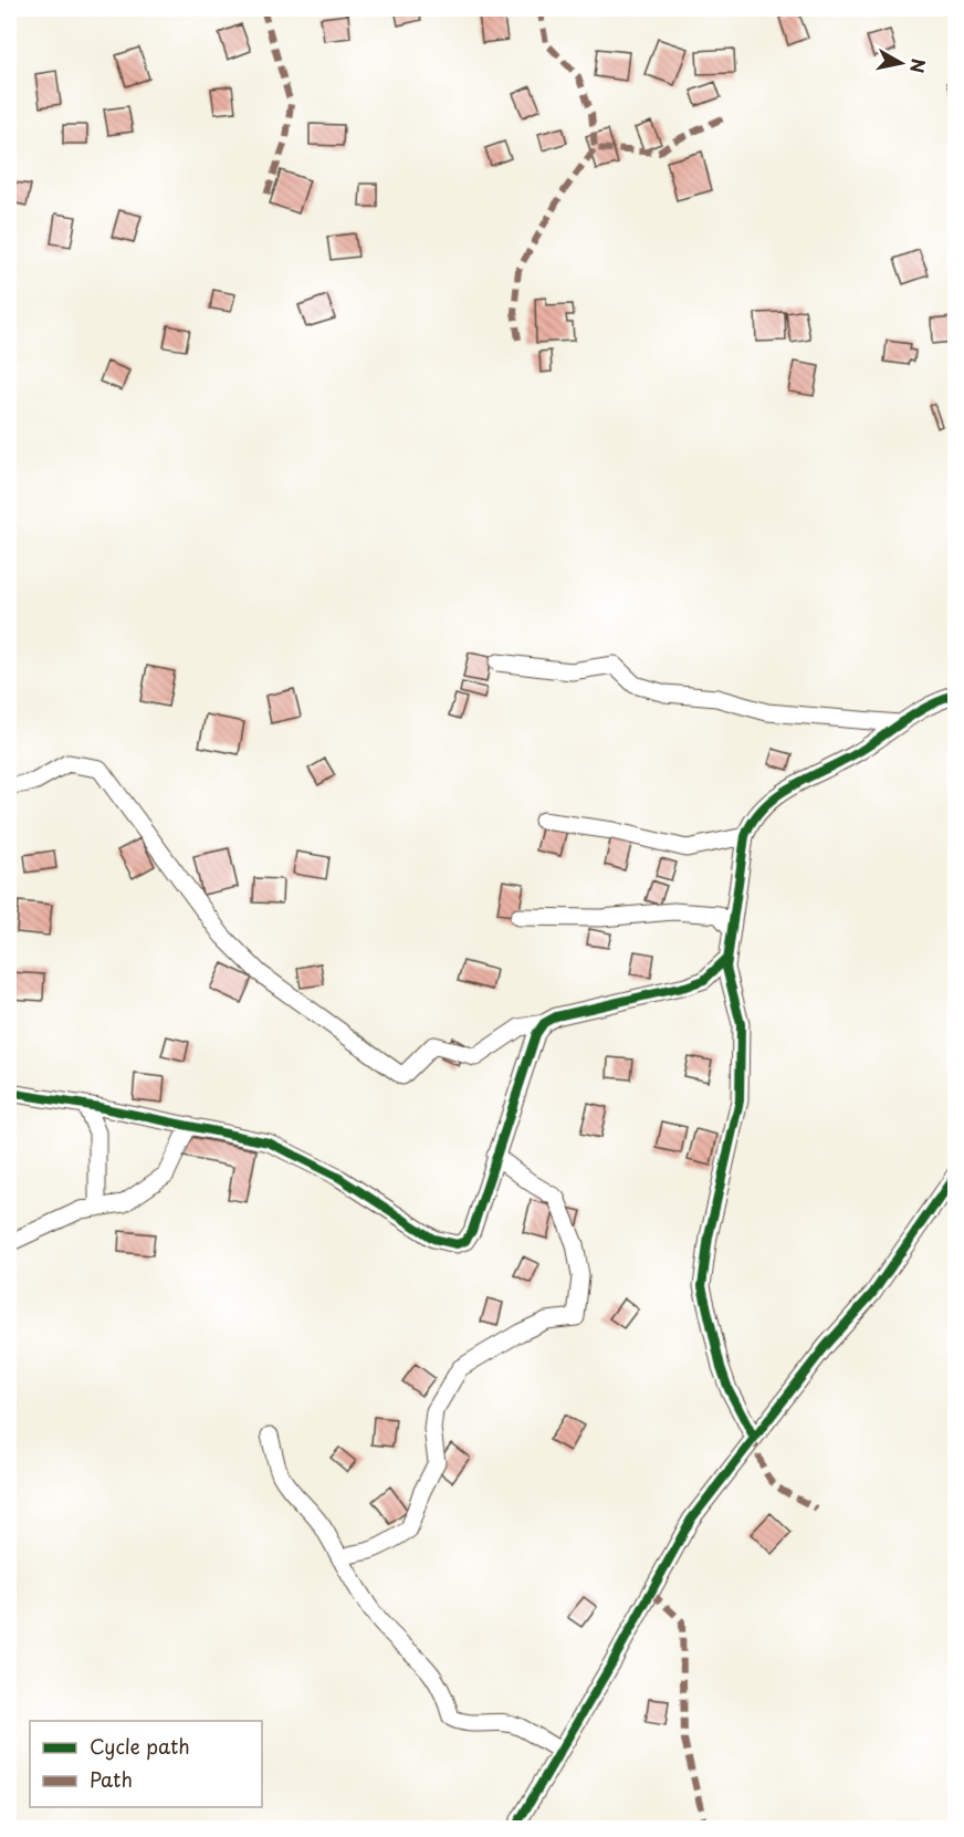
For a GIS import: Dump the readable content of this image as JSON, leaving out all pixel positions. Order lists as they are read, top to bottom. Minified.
{"legend":["Cycle path","Path"],"north":"right"}
